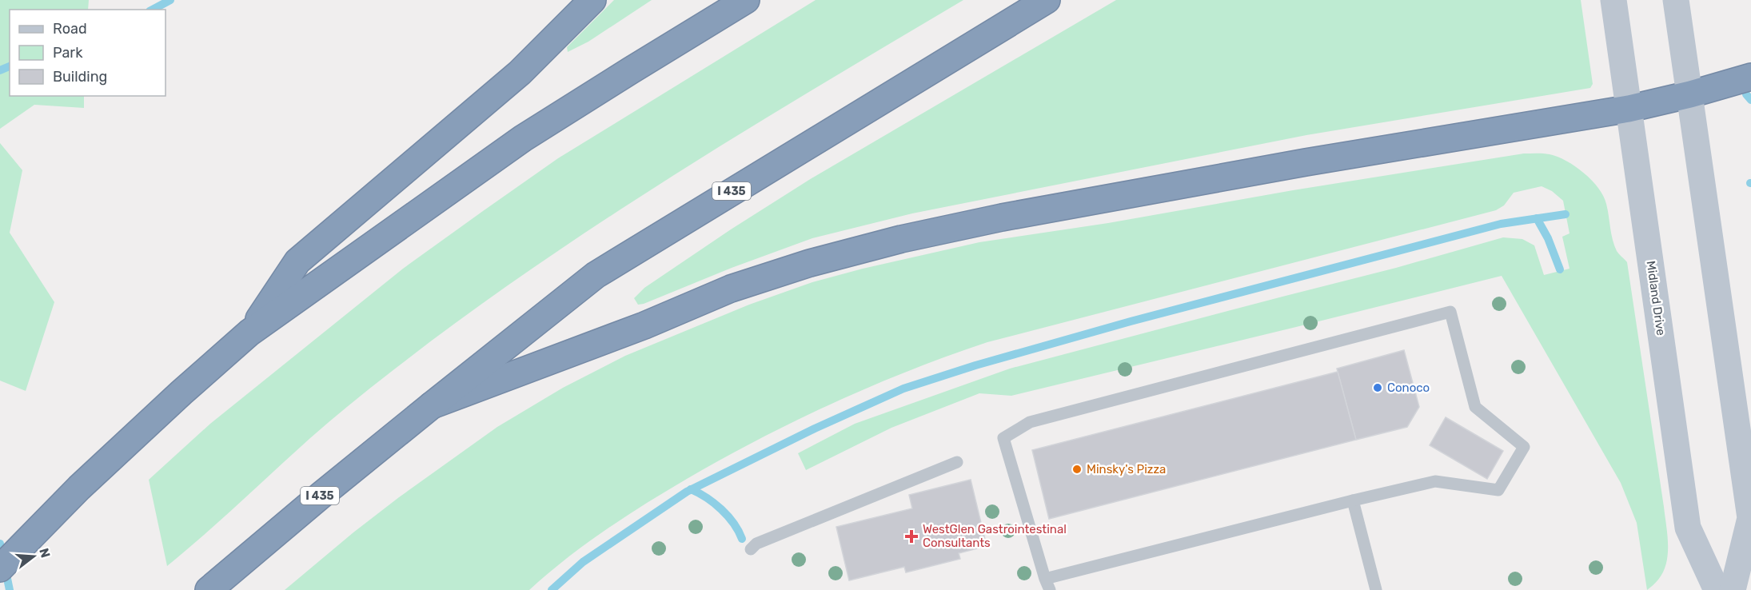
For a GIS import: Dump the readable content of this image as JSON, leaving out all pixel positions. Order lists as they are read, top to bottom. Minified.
{"streets":{"highway":["I 435"],"main road":["Midland Drive"]},"places":{"other":["Conoco","Minsky's Pizza"],"health":["WestGlen Gastrointestinal Consultants"]},"legend":["Road","Park","Building"],"north":"right"}
